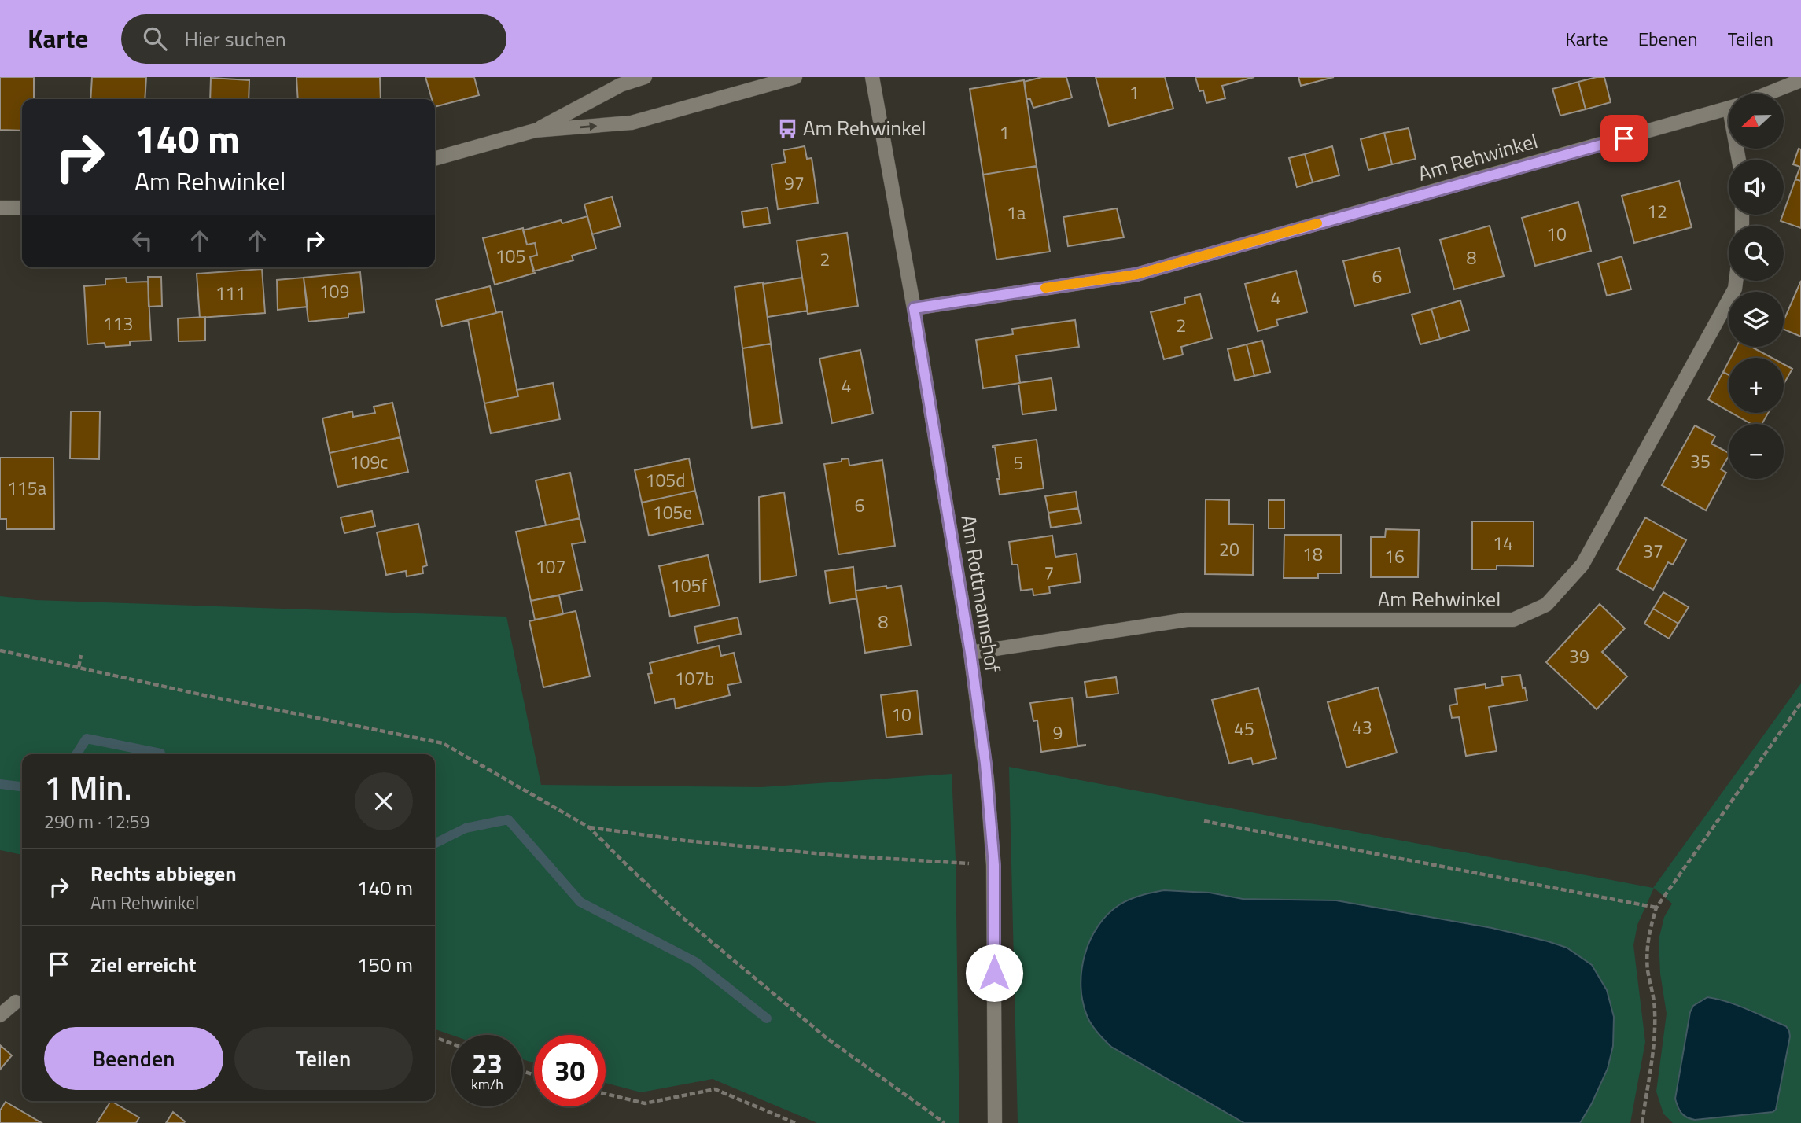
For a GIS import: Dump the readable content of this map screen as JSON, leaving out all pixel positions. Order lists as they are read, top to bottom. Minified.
{"streets":{"street":["Am Rehwinkel","Am Rottmannshof"]},"crossings":[["Am Rehwinkel","Am Rottmannshof"]],"places":{"bus stop":["Am Rehwinkel"]},"house_numbers":["1","1","97","12","1a","10","105","8","2","6","109","111","4","113","2","4","35","109c","5","105d","115a","6","105e","14","20","37","18","16","107","7","105f","8","39","107b","10","43","45","9"],"north":"left","page":{"header":"Karte","search":"Hier suchen","nav":["Karte","Ebenen","Teilen"],"map_buttons":["+","−"],"turn":["140 m","Am Rehwinkel"],"heading":["1 Min.","290 m · 12:59"],"list":[{"name":"Rechts abbiegen","note":"Am Rehwinkel","value":"140 m"},{"name":"Ziel erreicht","value":"150 m"}],"buttons":["Beenden","Teilen"],"speed":"23 km/h","limit":"30"}}
